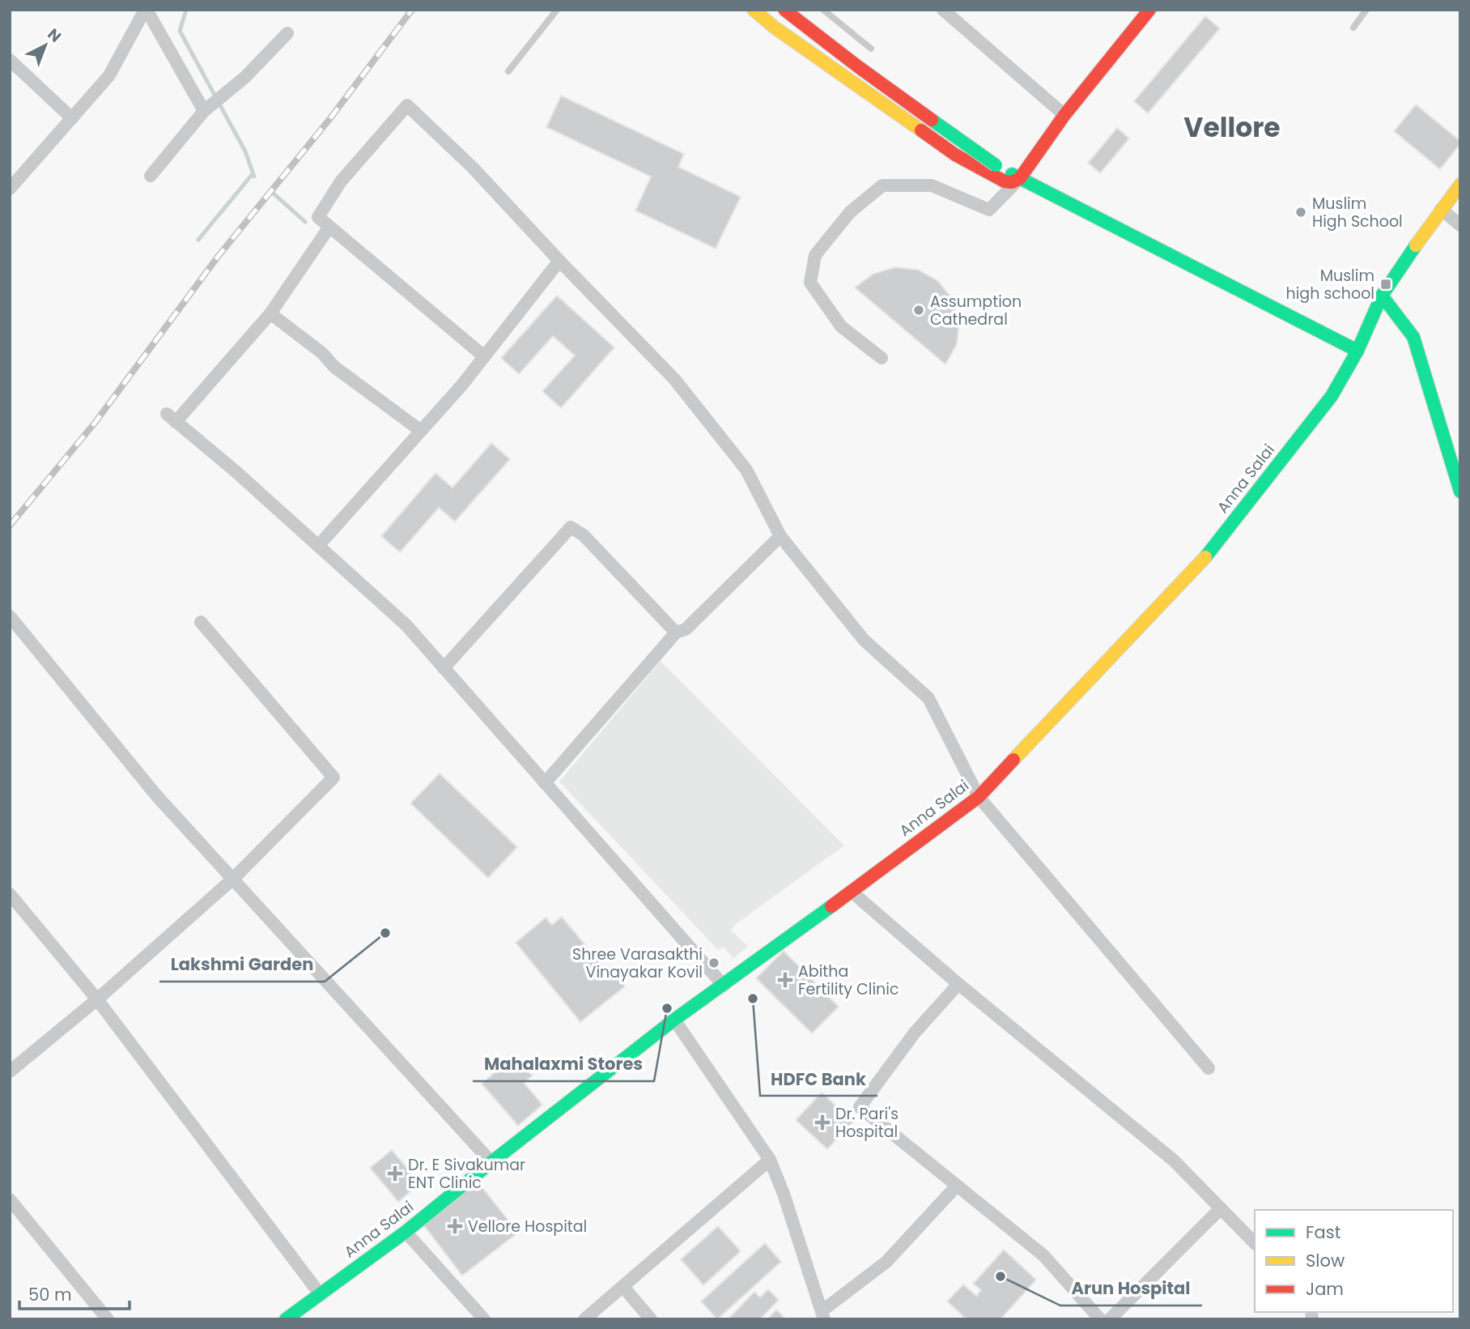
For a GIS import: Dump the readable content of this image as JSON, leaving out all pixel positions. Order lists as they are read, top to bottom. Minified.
{"streets":{"main road":["Anna Salai"]},"districts":["Vellore"],"places":{"other":["Muslim High School","Assumption Cathedral","Lakshmi Garden","Shree Varasakthi Vinayakar Kovil","HDFC Bank","Mahalaxmi Stores","Arun Hospital"],"transit":["Muslim high school"],"health":["Abitha Fertility Clinic","Dr. Pari's Hospital","Dr. E Sivakumar ENT Clinic","Vellore Hospital"]},"legend":["Fast","Slow","Jam"],"scale_bar":"50 m","north":"top right"}
